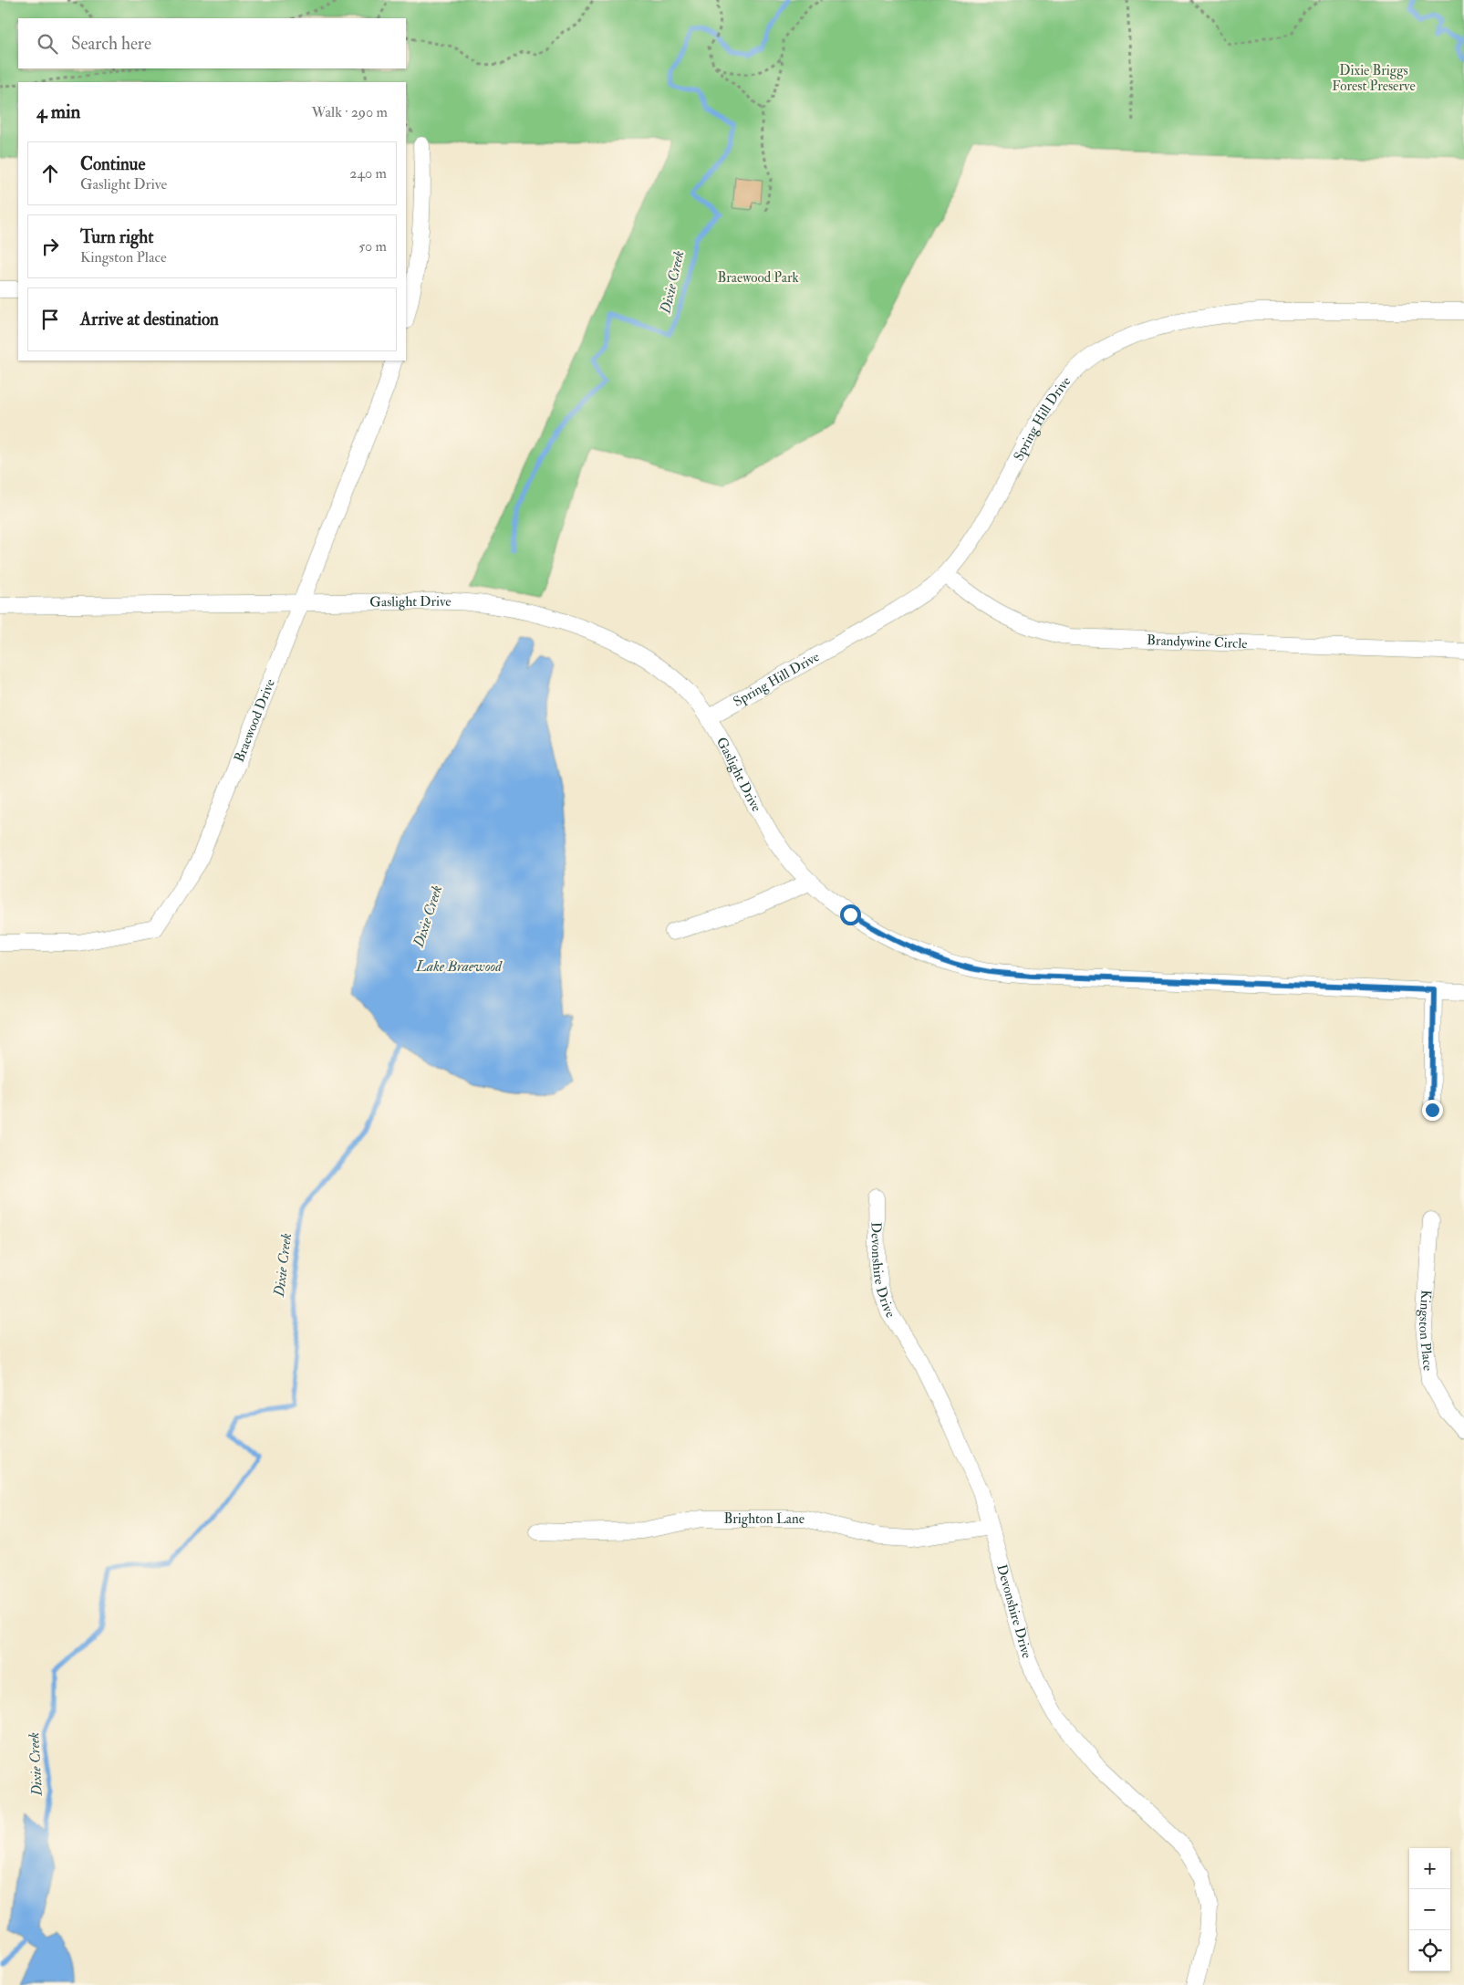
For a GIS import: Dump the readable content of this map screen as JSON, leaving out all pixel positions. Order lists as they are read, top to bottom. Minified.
{"streets":{"street":["Spring Hill Drive","Gaslight Drive","Brandywine Circle","Braewood Drive","Devonshire Drive","Kingston Place","Brighton Lane"]},"crossings":[["Spring Hill Drive","Gaslight Drive"],["Spring Hill Drive","Brandywine Circle"],["Gaslight Drive","Braewood Drive"],["Devonshire Drive","Brighton Lane"]],"water":["Dixie Creek","Lake Braewood"],"parks":["Dixie Briggs Forest Preserve","Braewood Park"],"page":{"search":"Search here","heading":["4 min","Walk · 290 m"],"list":[["Continue","Gaslight Drive","240 m"],["Turn right","Kingston Place","50 m"],"Arrive at destination"],"map_buttons":["+","−"]}}
